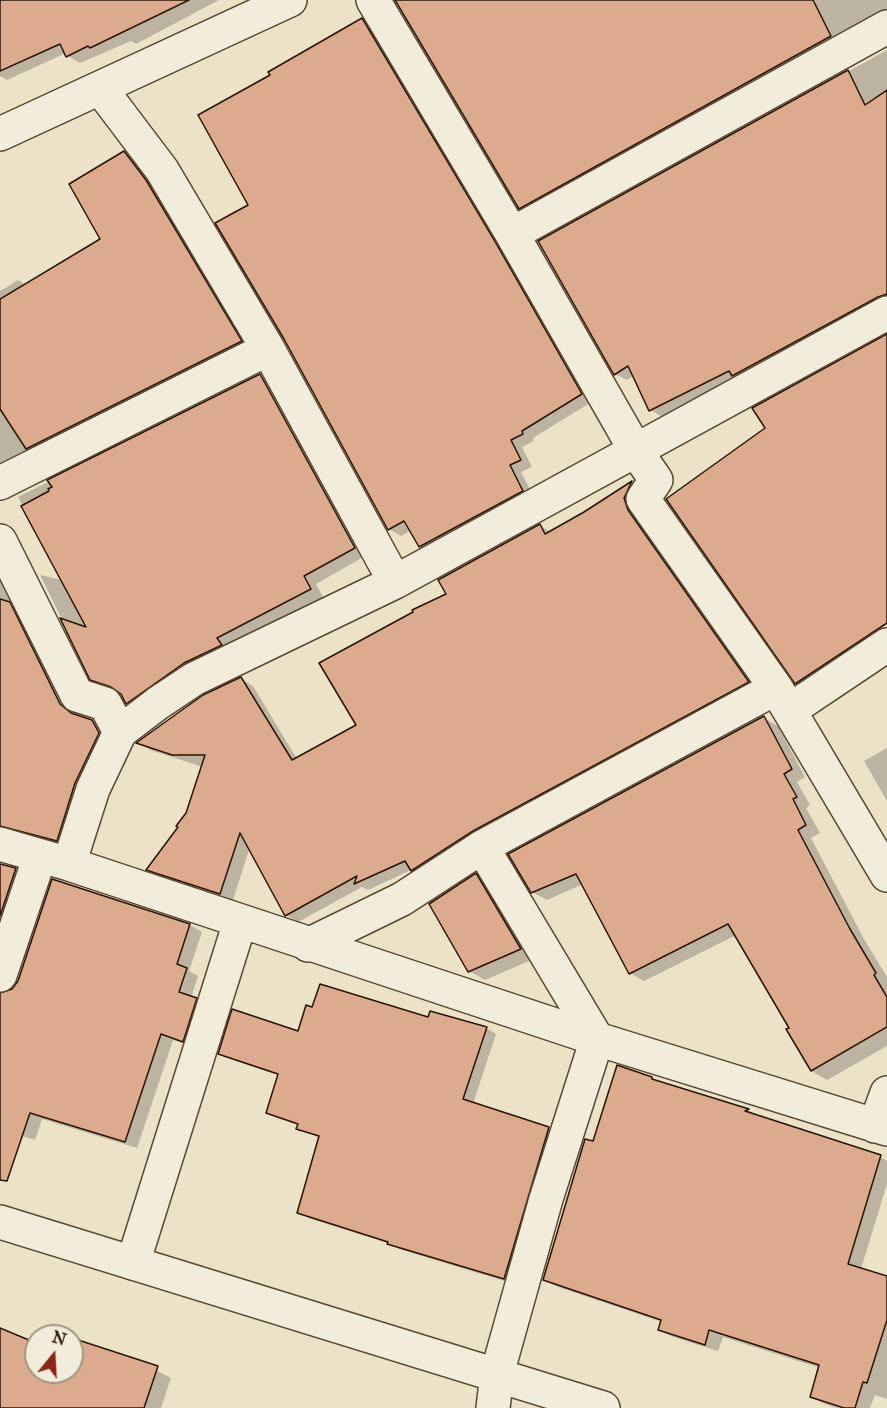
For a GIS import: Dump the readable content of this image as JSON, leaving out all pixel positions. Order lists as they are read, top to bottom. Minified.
{"north":"top"}
